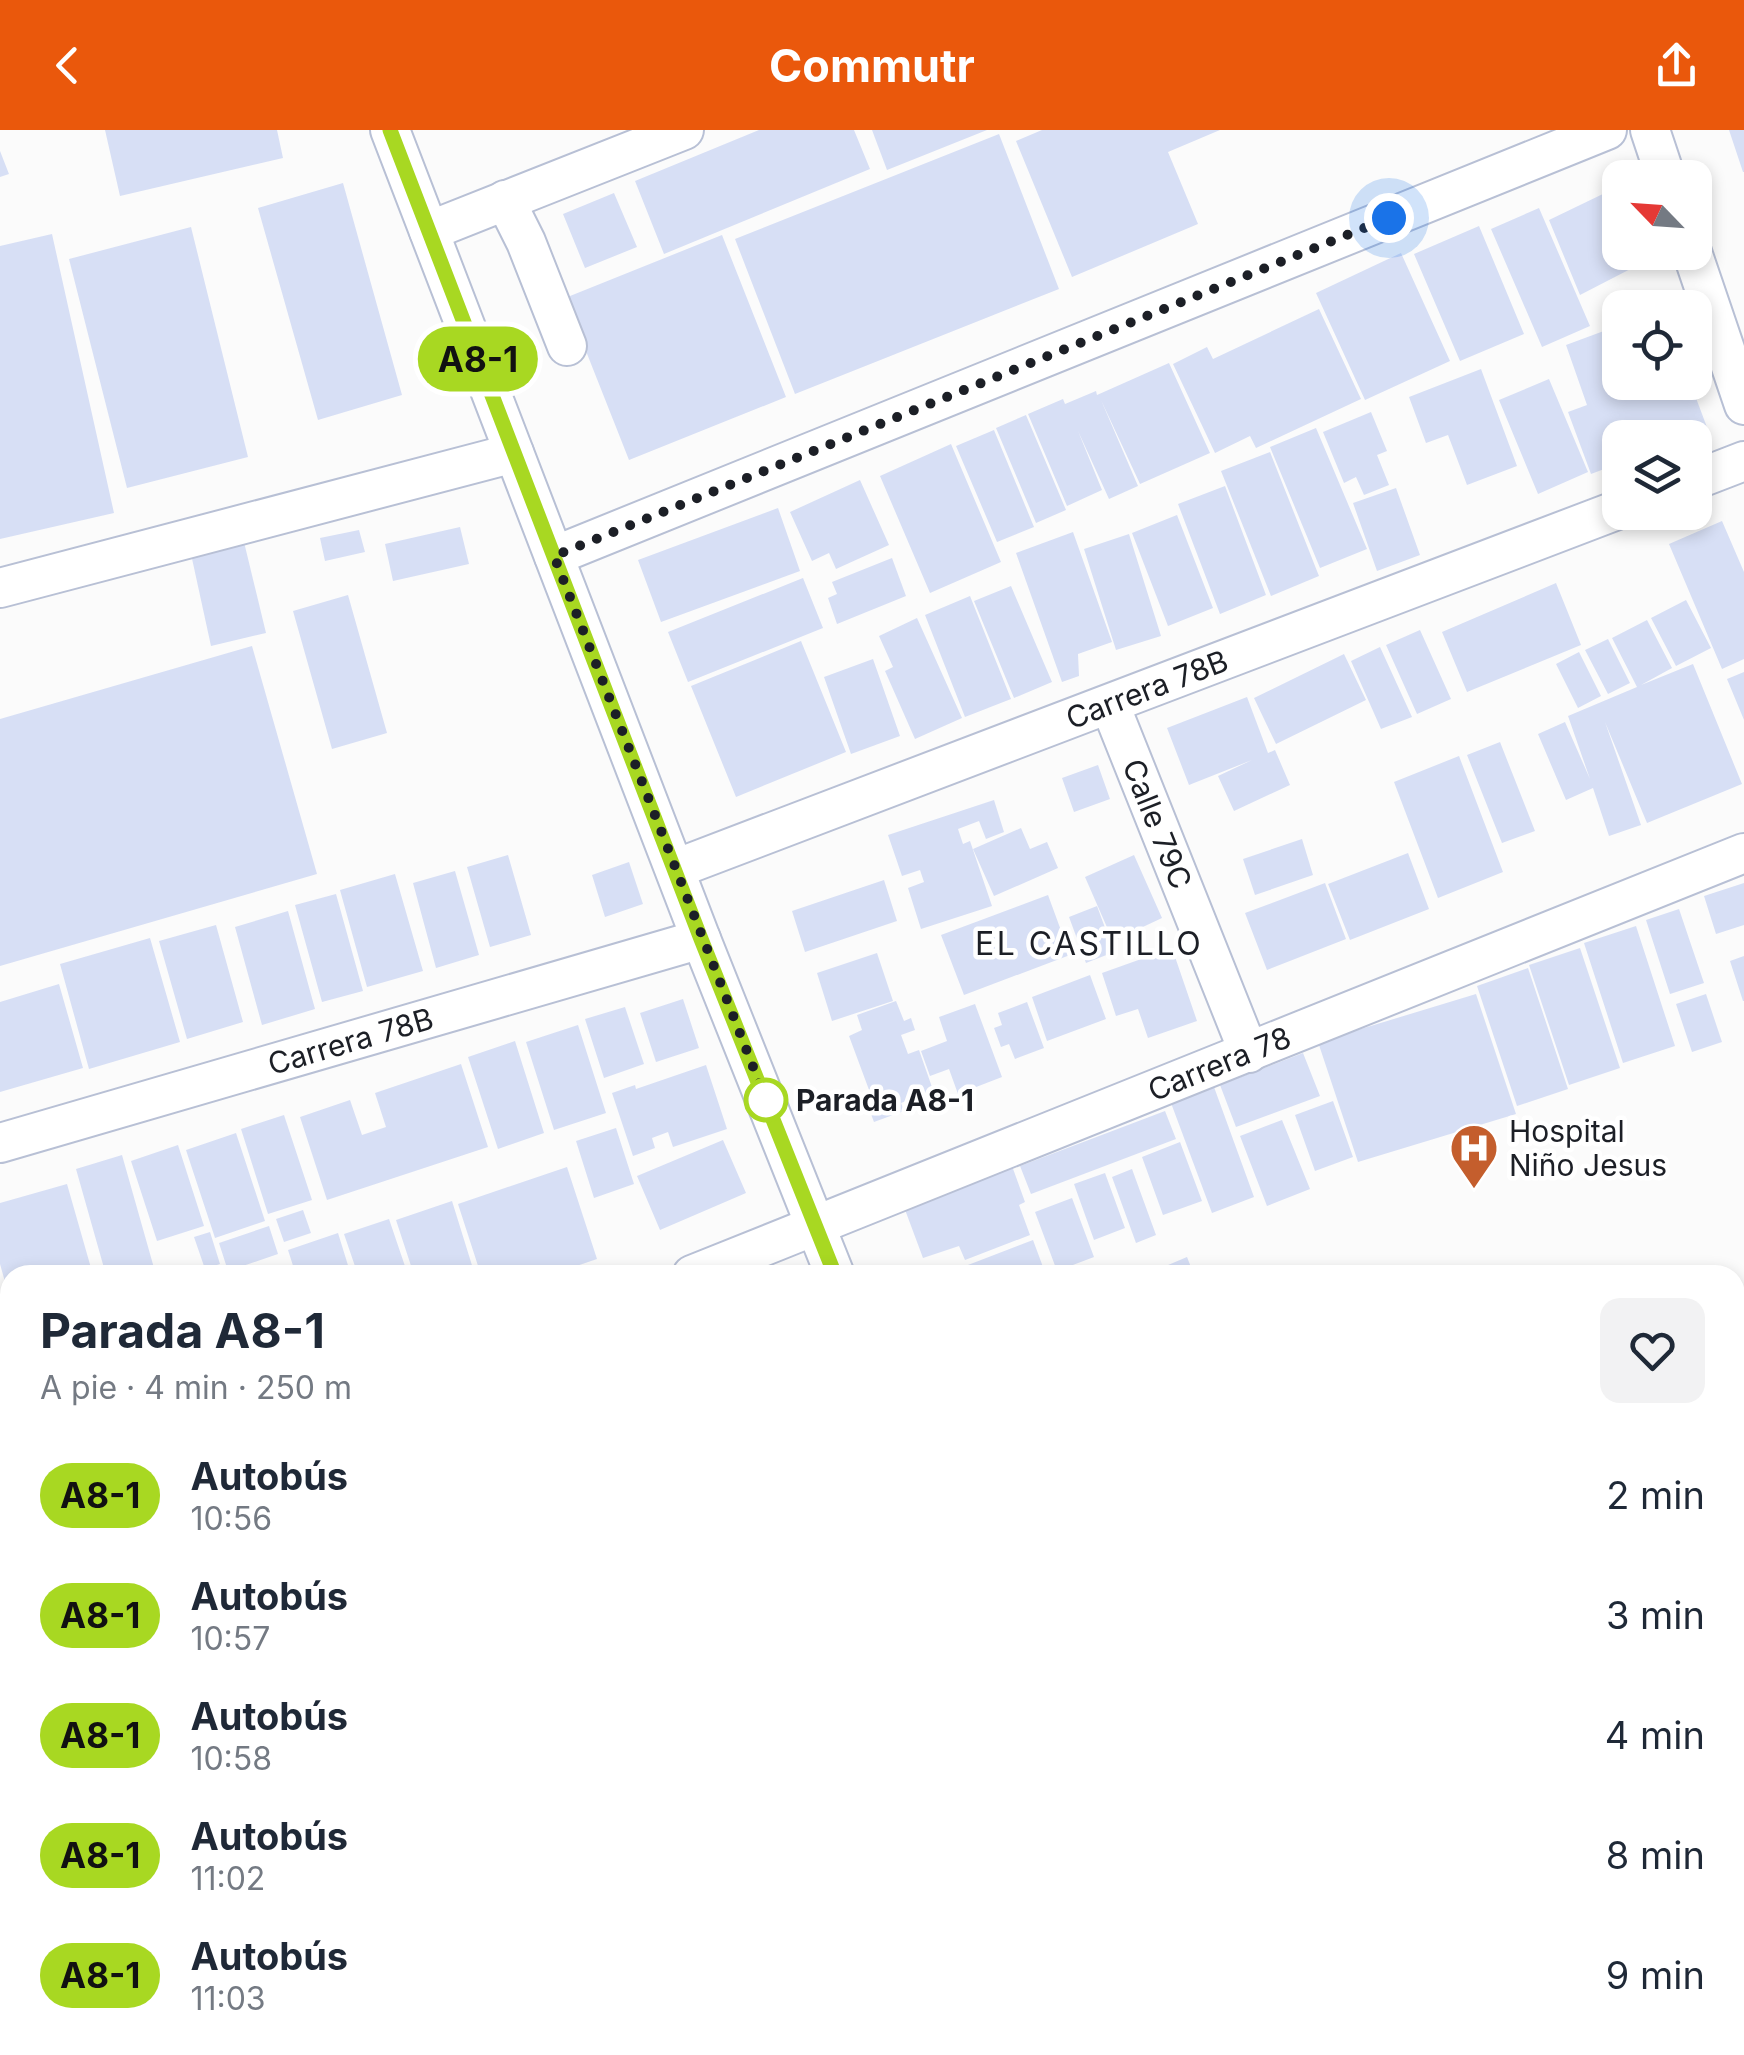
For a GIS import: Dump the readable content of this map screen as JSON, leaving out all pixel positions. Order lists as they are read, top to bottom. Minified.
{"streets":{"street":["Carrera 78B","Calle 79C","Carrera 78"]},"crossings":[["Carrera 78B","Calle 79C"],["Calle 79C","Carrera 78"]],"districts":["EL CASTILLO"],"places":{"other":["Parada A8-1"],"hospital":["Hospital Niño Jesus"]},"lines":["bus line A8-1"],"north":"top left","page":{"header":"Commutr","on_map":"A8-1","heading":["Parada A8-1","A pie · 4 min · 250 m"],"list":[{"mark":"A8-1","name":"Autobús","note":"10:56","value":"2 min"},{"mark":"A8-1","name":"Autobús","note":"10:57","value":"3 min"},{"mark":"A8-1","name":"Autobús","note":"10:58","value":"4 min"},{"mark":"A8-1","name":"Autobús","note":"11:02","value":"8 min"},{"mark":"A8-1","name":"Autobús","note":"11:03","value":"9 min"}]}}
